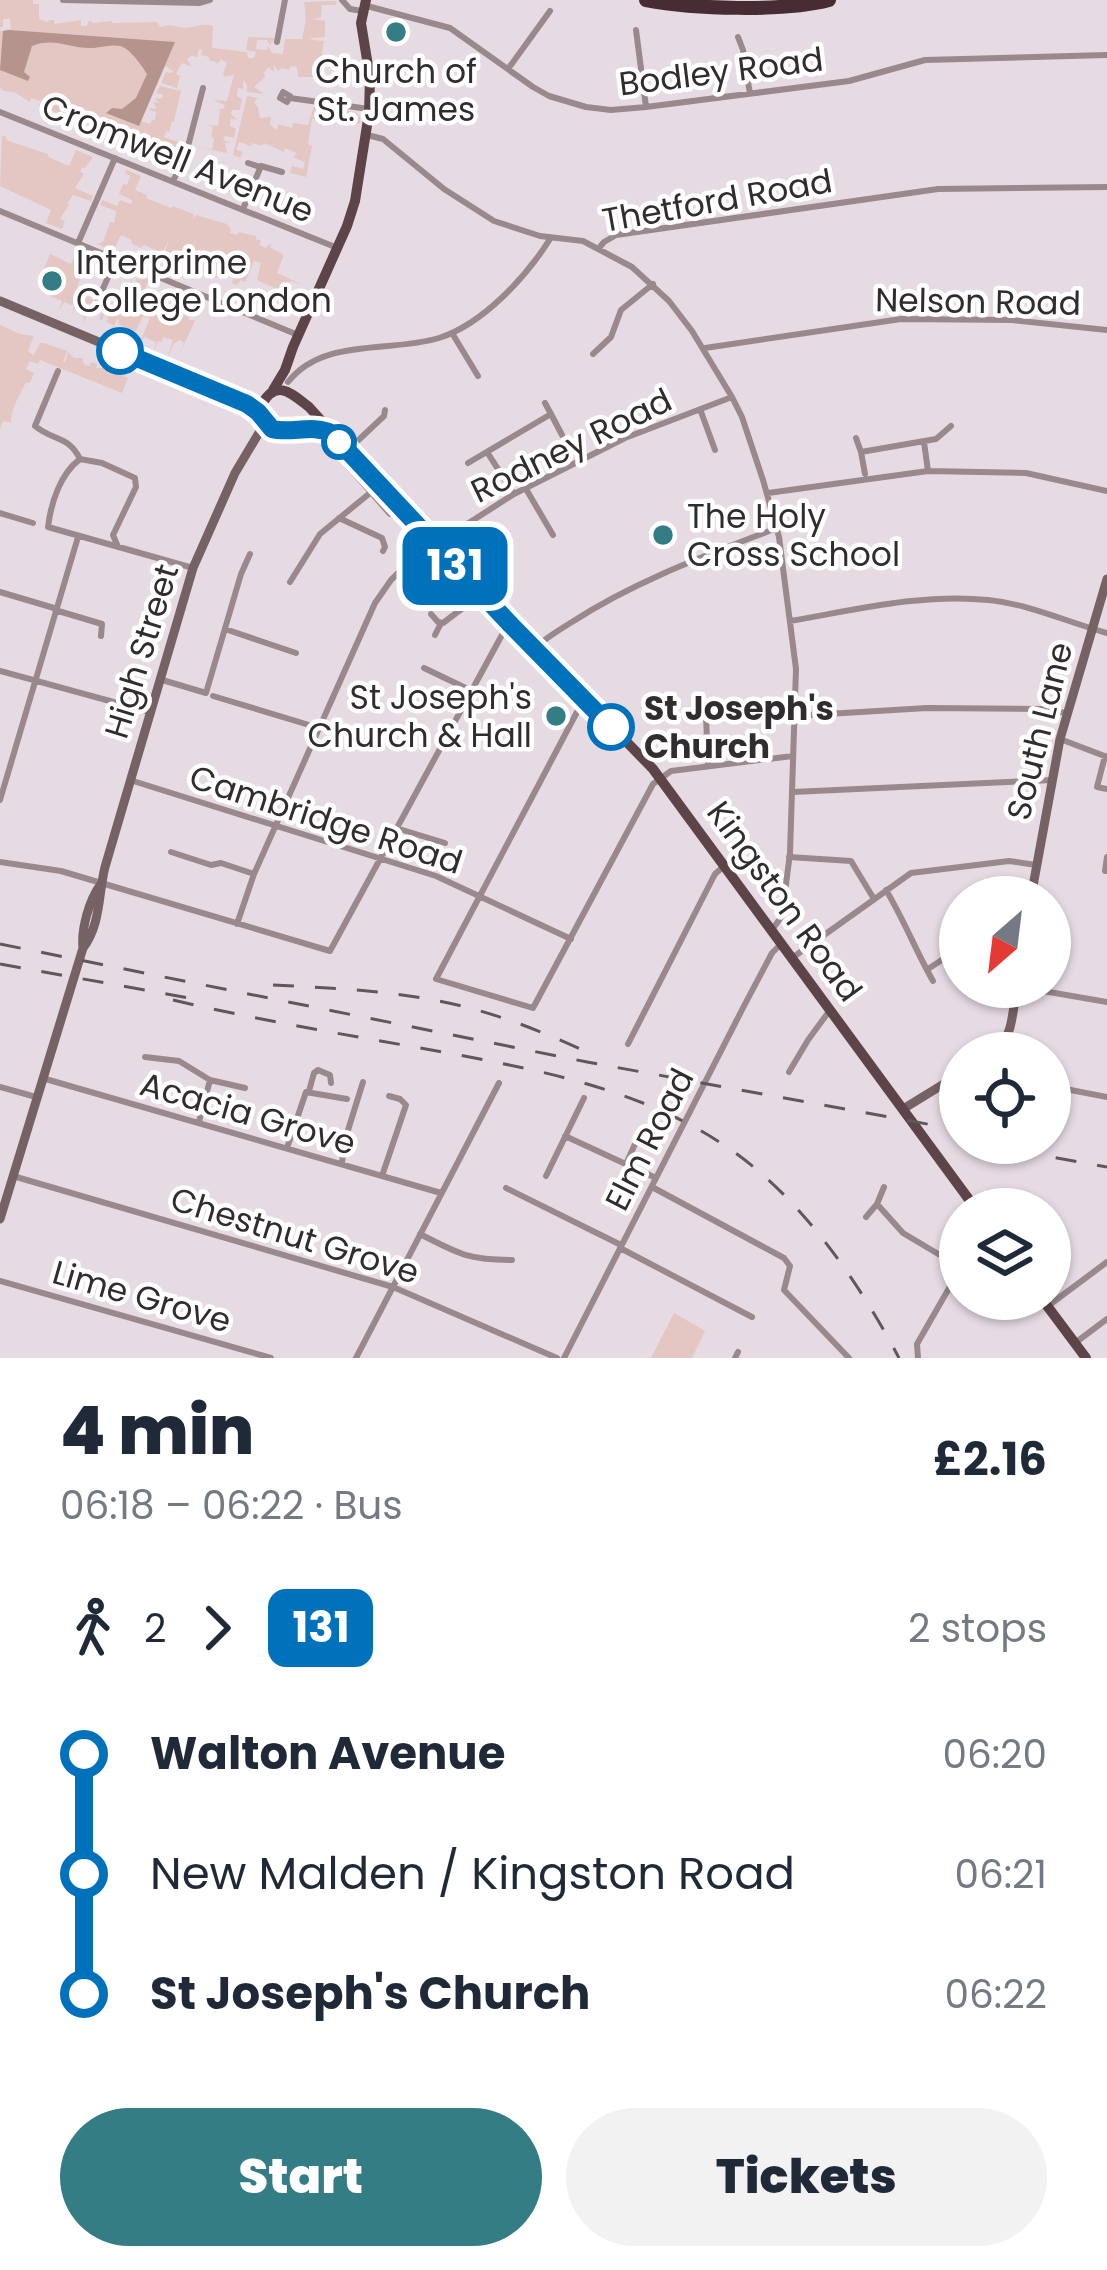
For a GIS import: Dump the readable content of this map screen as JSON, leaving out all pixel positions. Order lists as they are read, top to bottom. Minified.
{"streets":{"main road":["High Street","South Lane","Kingston Road"],"street":["Bodley Road","Cromwell Avenue","Thetford Road","Nelson Road","Rodney Road","Cambridge Road","Acacia Grove","Elm Road","Chestnut Grove","Lime Grove"]},"crossings":[["Rodney Road","Cambridge Road"],["Rodney Road","Kingston Road"],["High Street","Cambridge Road"],["High Street","Acacia Grove"],["High Street","Chestnut Grove"],["Kingston Road","Elm Road"],["Elm Road","Chestnut Grove"]],"places":["Church of St. James","Interprime College London","The Holy Cross School","St Joseph's Church & Hall","St Joseph's Church"],"lines":["bus line 131"],"north":"bottom left","page":{"on_map":"131","heading":["4 min","06:18 – 06:22 · Bus","£2.16"],"legs":["2","131","2 stops"],"list":[{"name":"Walton Avenue","value":"06:20"},{"name":"New Malden / Kingston Road","value":"06:21"},{"name":"St Joseph's Church","value":"06:22"}],"buttons":["Start","Tickets"]}}
